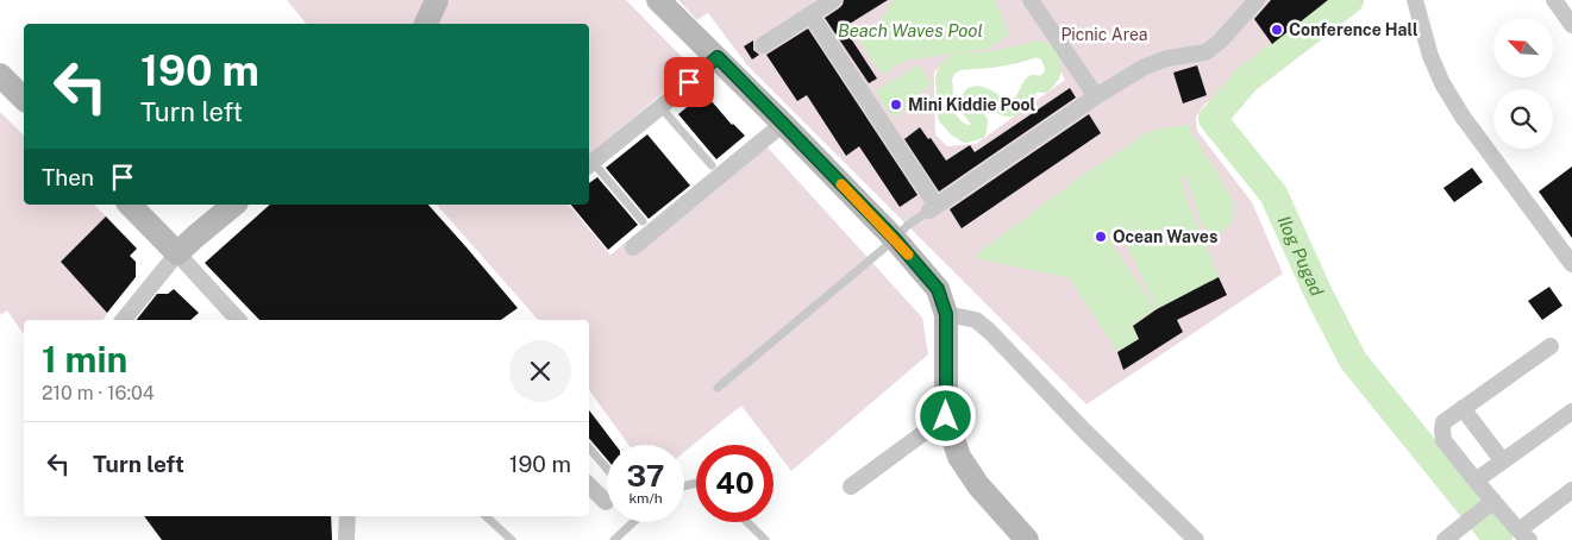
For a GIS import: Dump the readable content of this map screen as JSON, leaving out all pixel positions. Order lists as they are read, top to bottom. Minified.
{"water":["Beach Waves Pool","Ilog Pugad"],"parks":["Picnic Area"],"places":["Conference Hall","Mini Kiddie Pool","Ocean Waves"],"north":"top left","page":{"turn":["190 m","Turn left"],"then":"Then","heading":["1 min","210 m · 16:04"],"list":[{"name":"Turn left","value":"190 m"}],"speed":"37 km/h","limit":"40"}}
